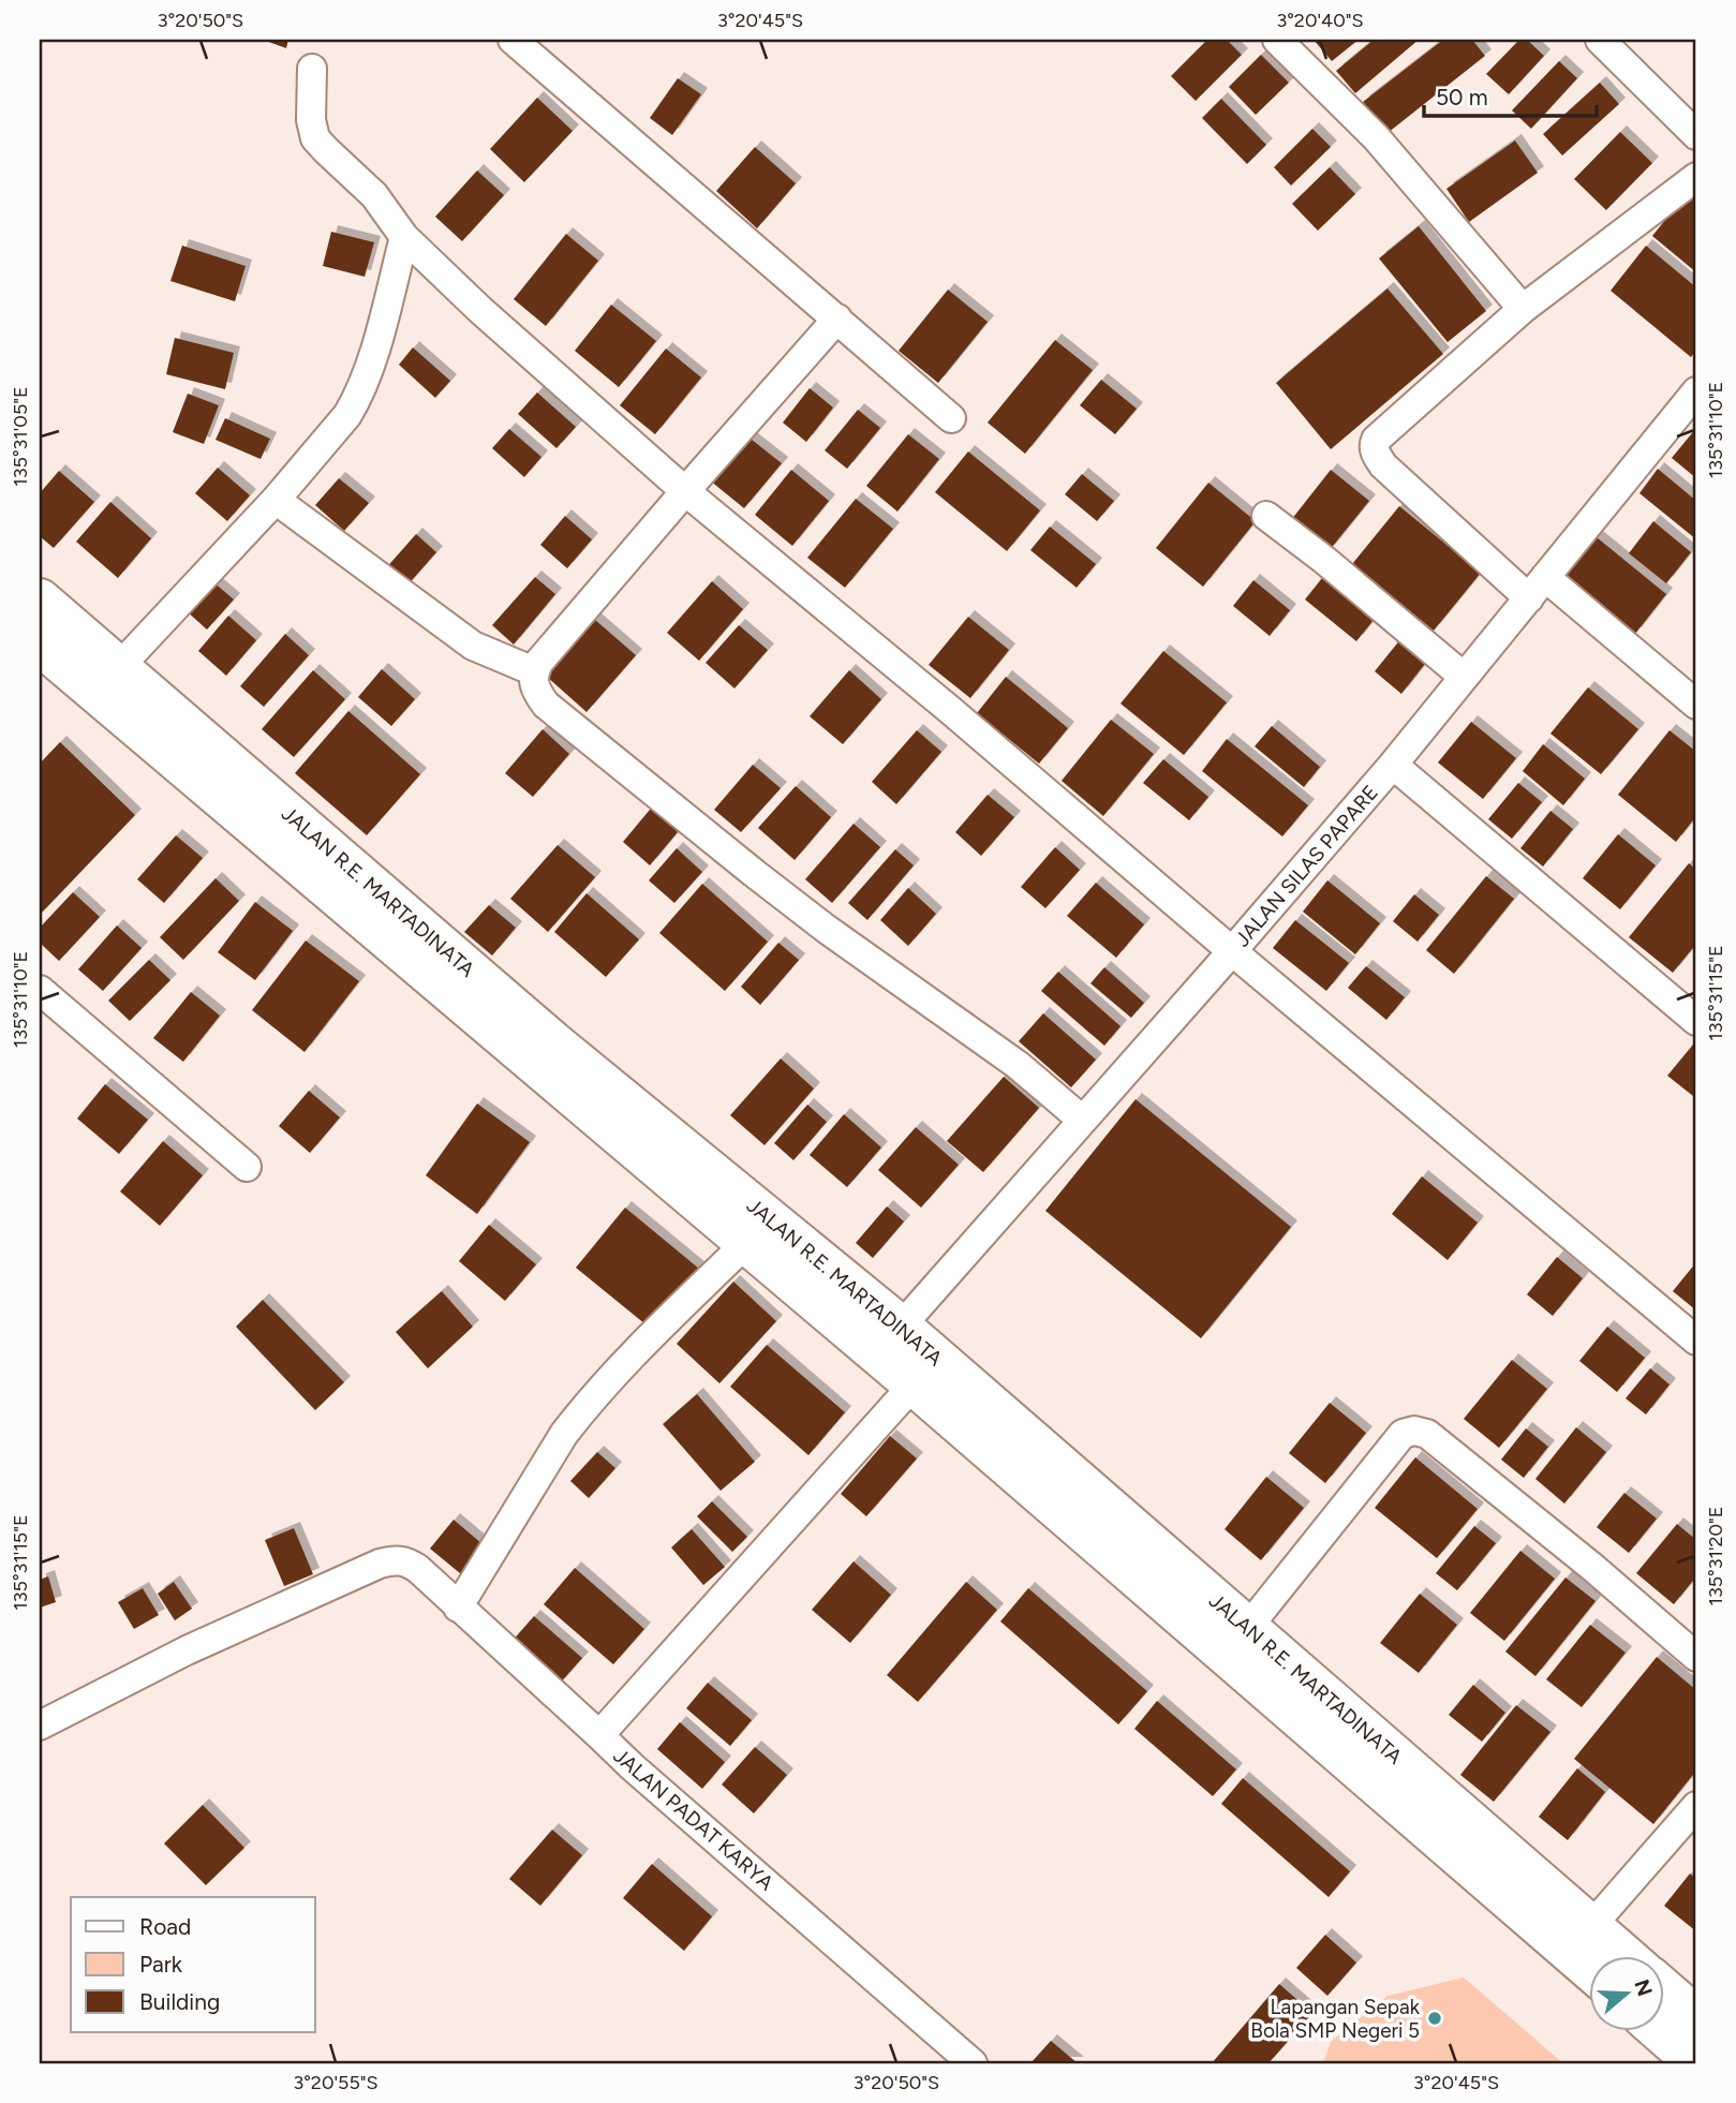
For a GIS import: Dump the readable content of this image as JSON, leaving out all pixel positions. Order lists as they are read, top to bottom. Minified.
{"streets":{"highway":["JALAN R.E. MARTADINATA"],"street":["JALAN SILAS PAPARE","JALAN PADAT KARYA"]},"crossings":[["JALAN SILAS PAPARE","JALAN R.E. MARTADINATA"],["JALAN R.E. MARTADINATA","JALAN PADAT KARYA"]],"places":["Lapangan Sepak Bola SMP Negeri 5"],"legend":["Road","Park","Building"],"scale_bar":"50 m","north":"right","coordinates":["3°20'50\"S","3°20'45\"S","3°20'40\"S","135°31'10\"E","135°31'05\"E","135°31'15\"E","135°31'20\"E","3°20'55\"S"]}
